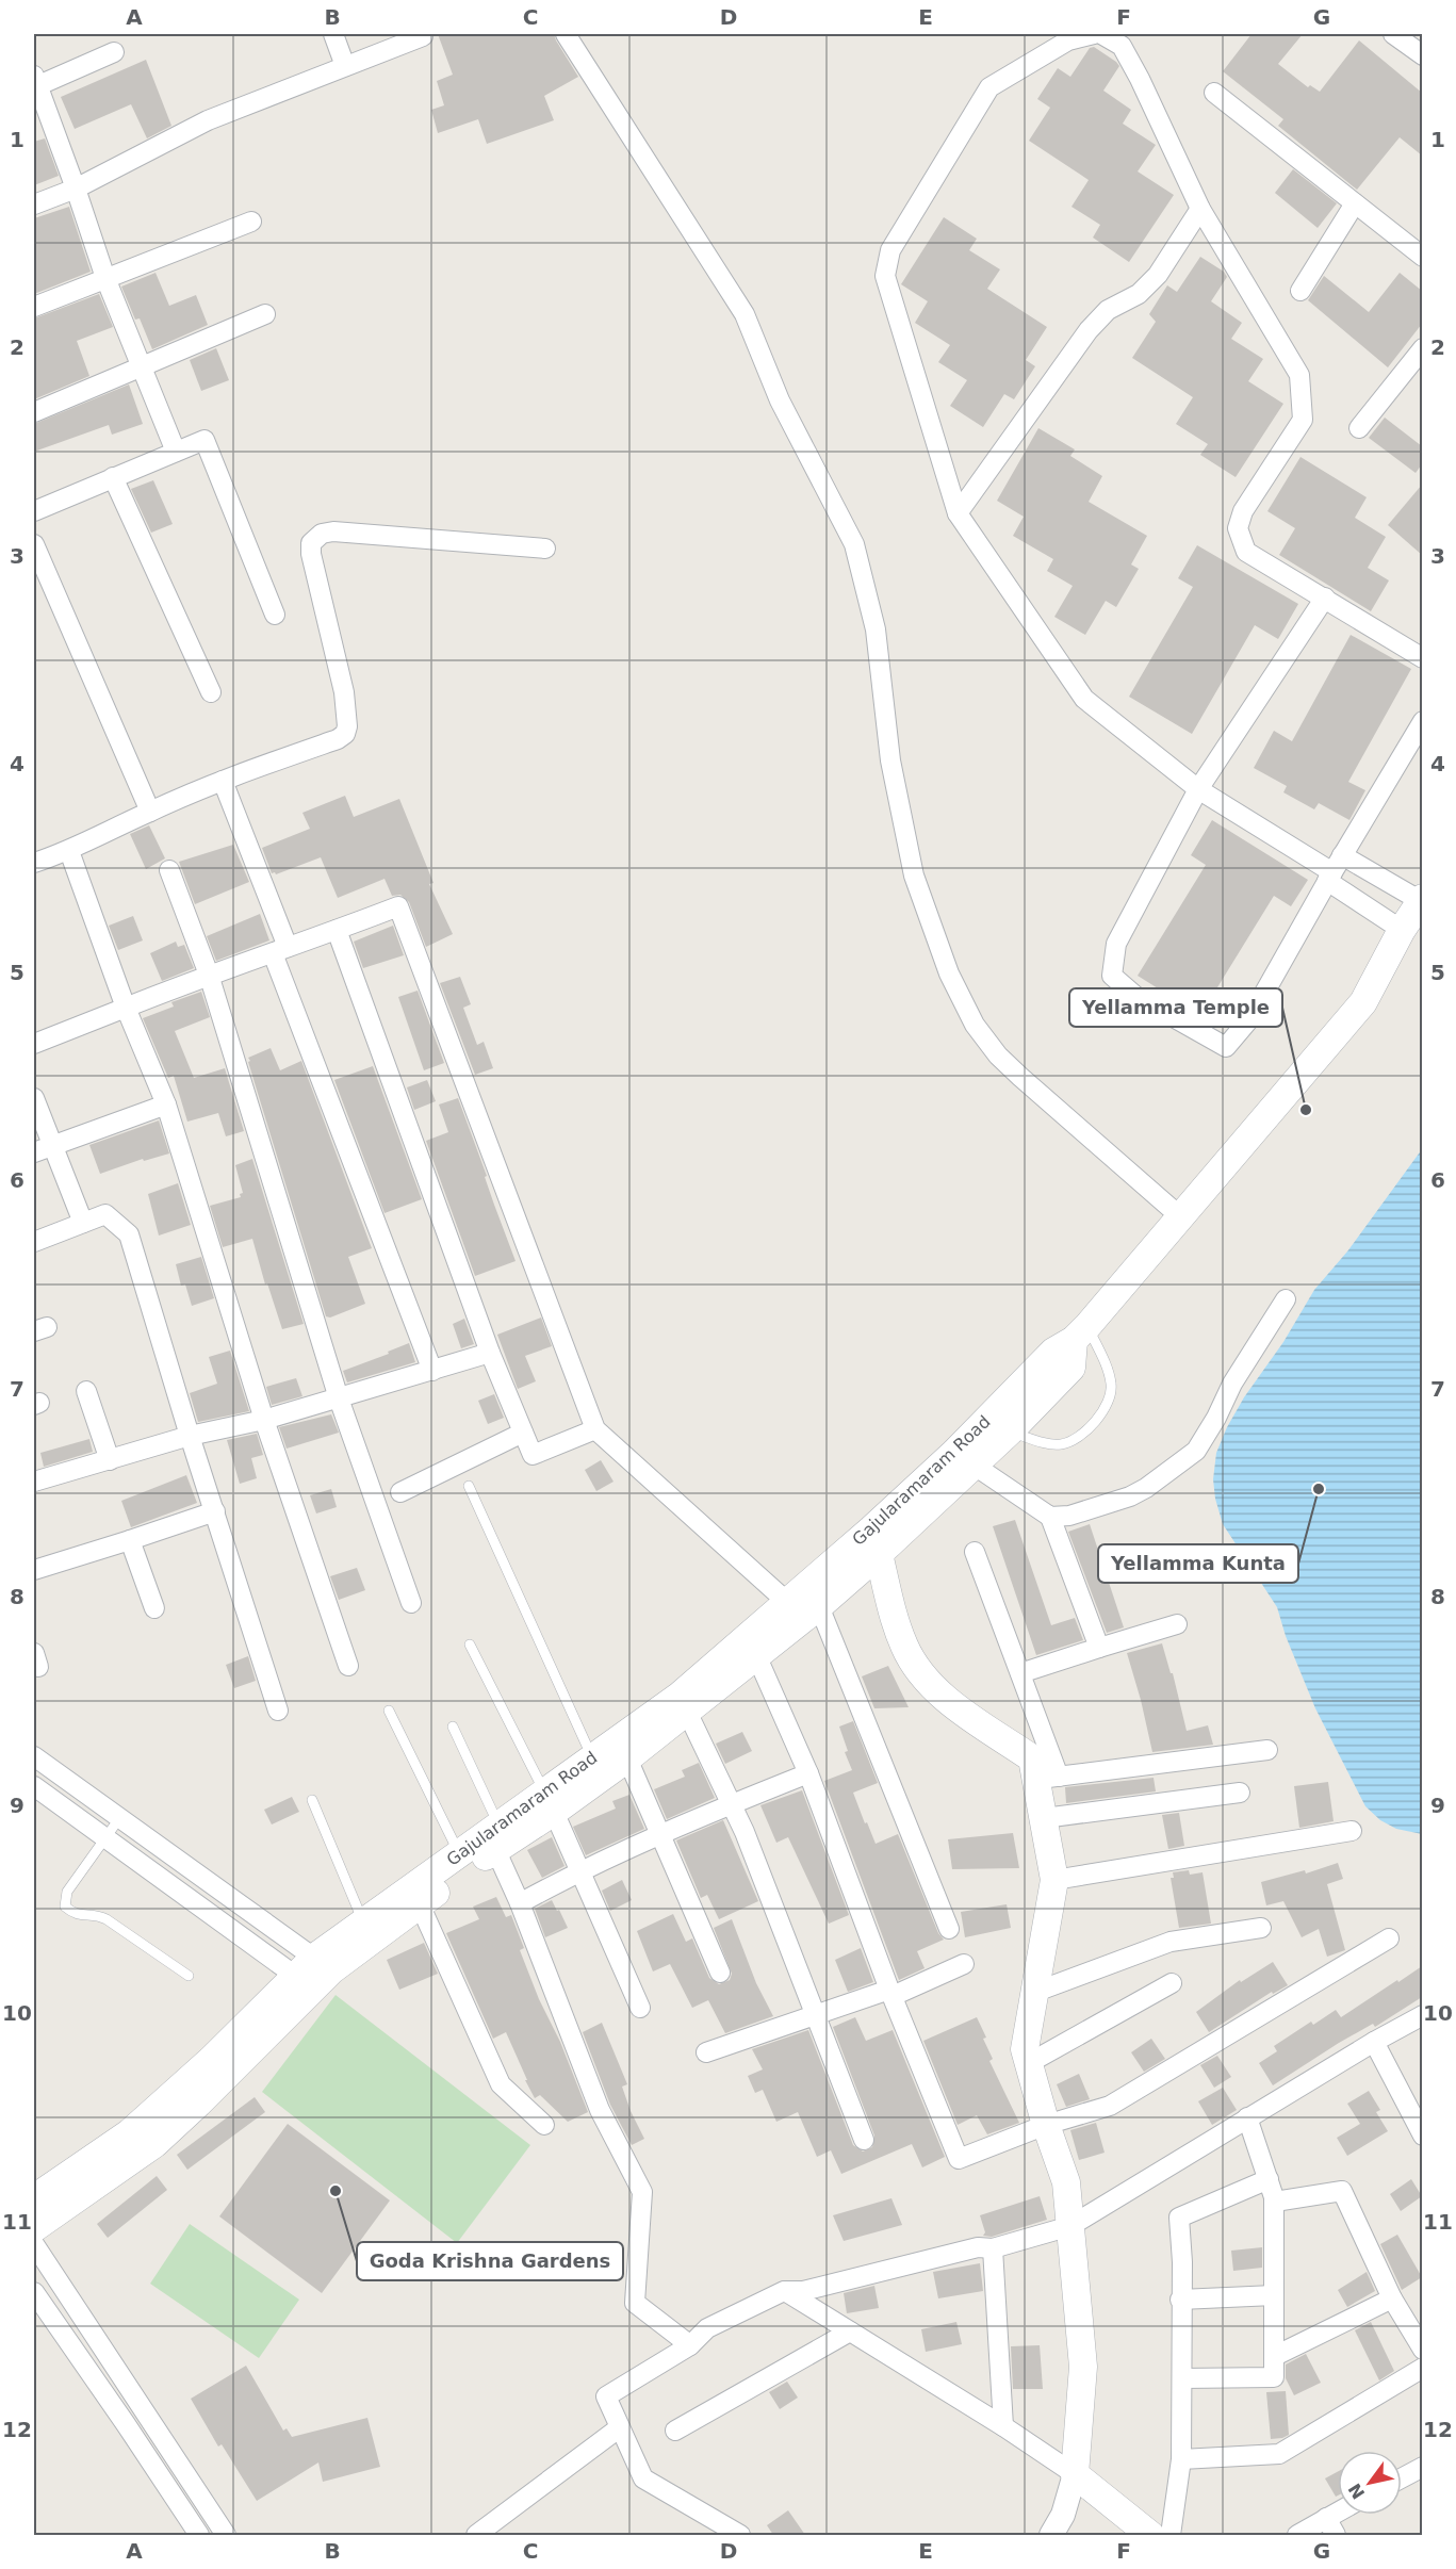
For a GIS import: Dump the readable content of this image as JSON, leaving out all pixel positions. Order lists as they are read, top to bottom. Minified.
{"streets":{"main road":["Gajularamaram Road"]},"places":["Yellamma Temple","Yellamma Kunta","Goda Krishna Gardens"],"north":"bottom left","grid":{"columns":["A","B","C","D","E","F","G"],"rows":["1","2","3","4","5","6","7","8","9","10","11","12"]}}
